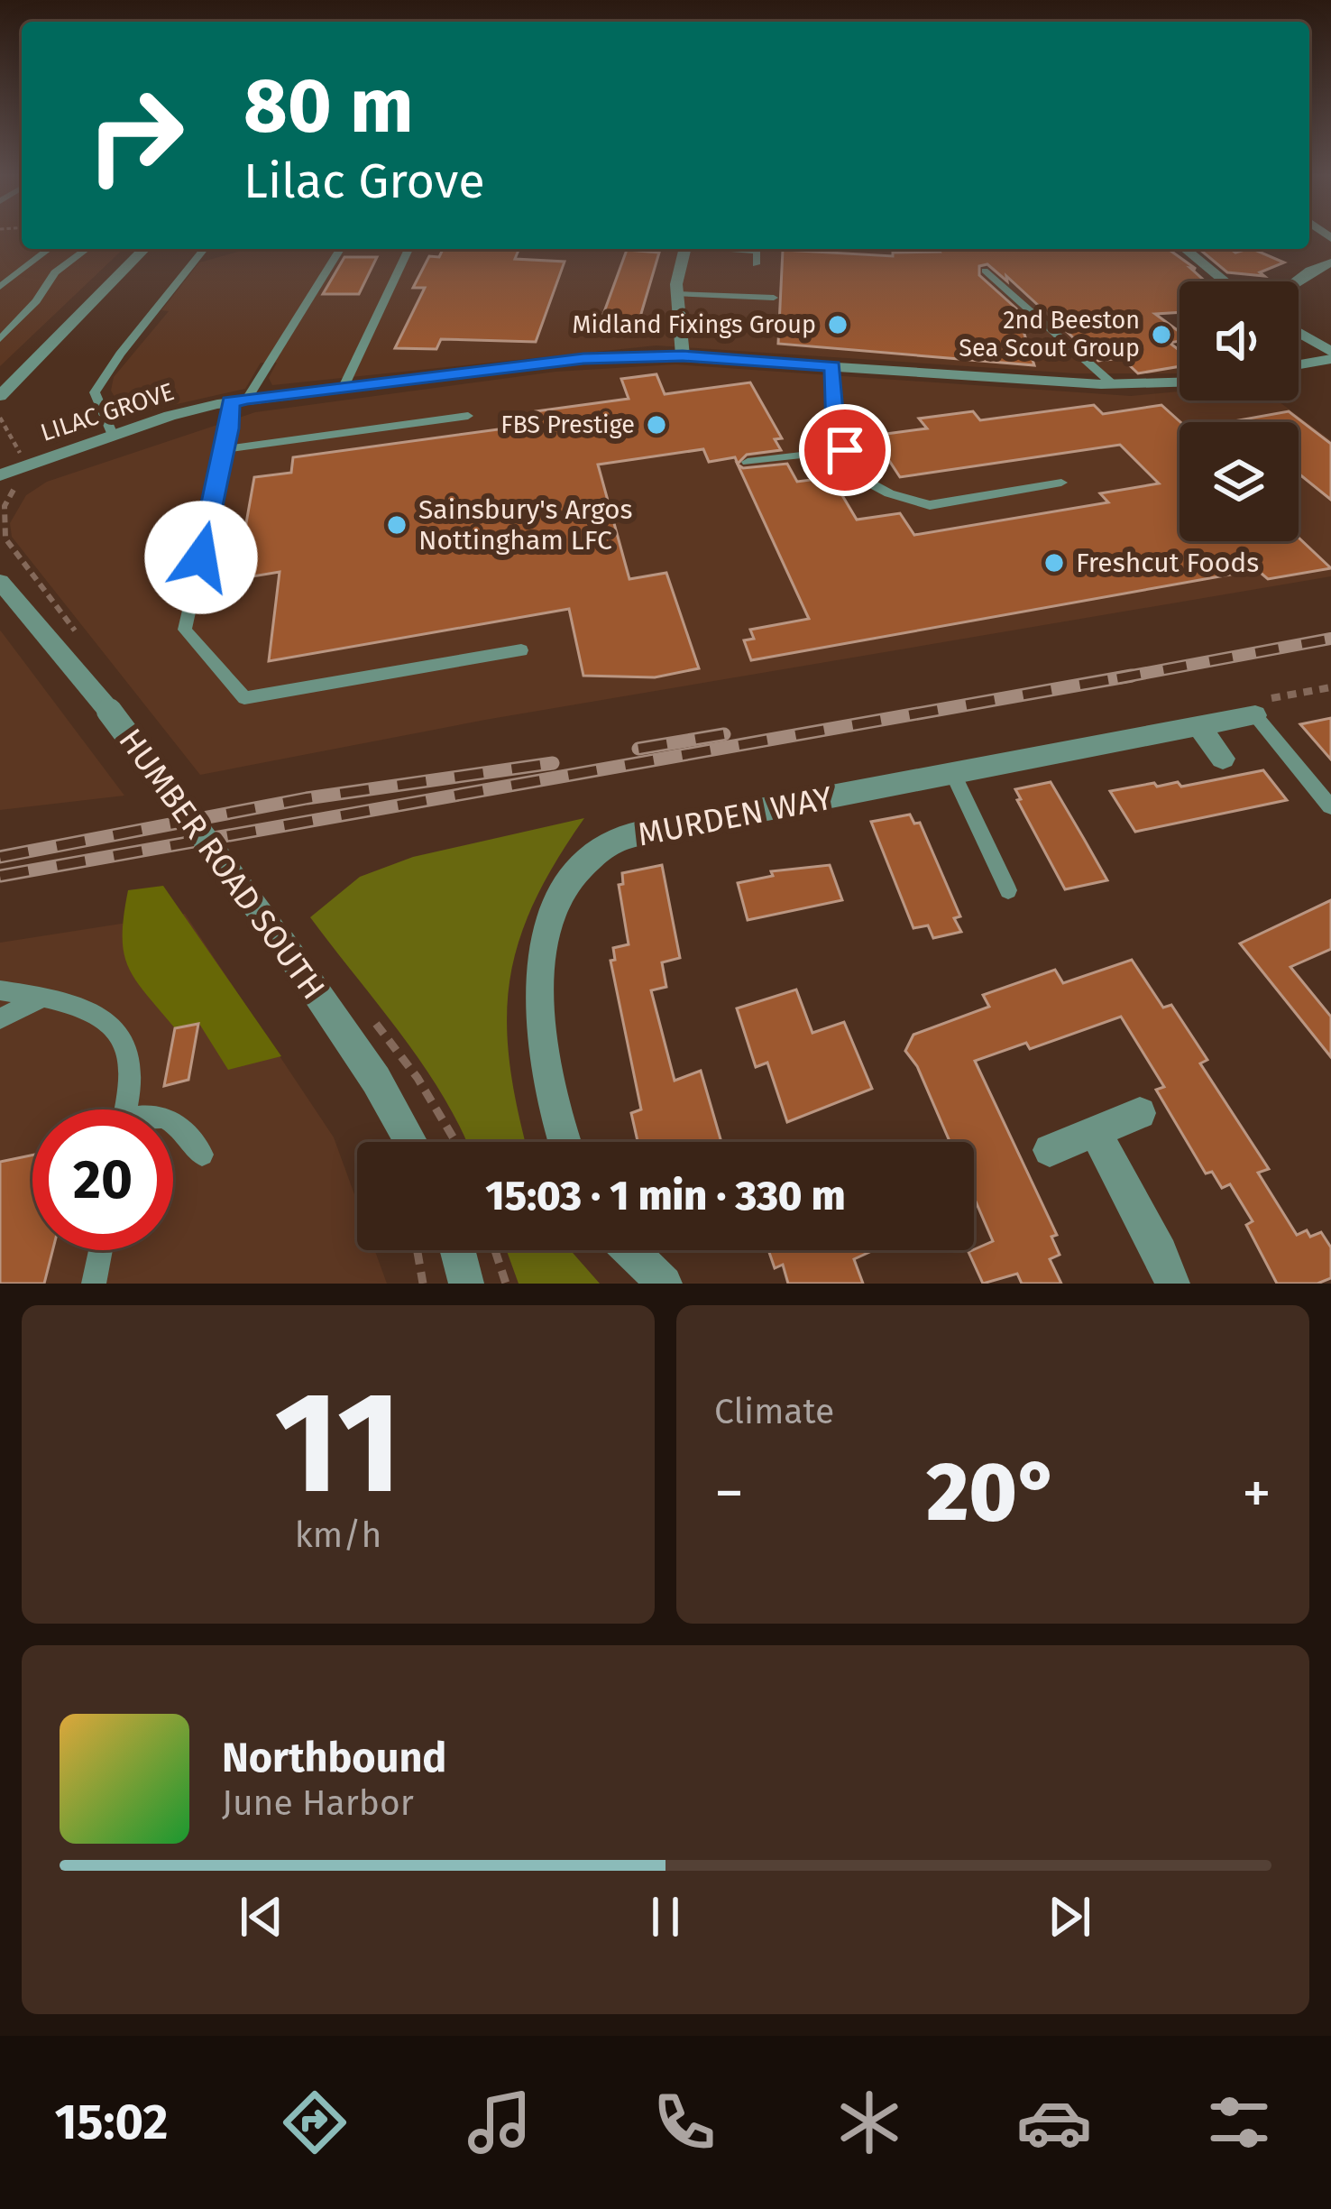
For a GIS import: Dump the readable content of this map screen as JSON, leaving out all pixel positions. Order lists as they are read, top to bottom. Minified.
{"streets":{"street":["LILAC GROVE","MURDEN WAY","HUMBER ROAD SOUTH"]},"places":["Midland Fixings Group","2nd Beeston Sea Scout Group","FBS Prestige","Sainsbury's Argos Nottingham LFC","Freshcut Foods"],"page":{"turn":["80 m","Lilac Grove"],"limit":"20","trip":"15:03 · 1 min · 330 m","tile":[["11","km/h"],"Climate"],"heat":["−","20°","+"],"song":["Northbound","June Harbor"],"tabs":"15:02"}}
